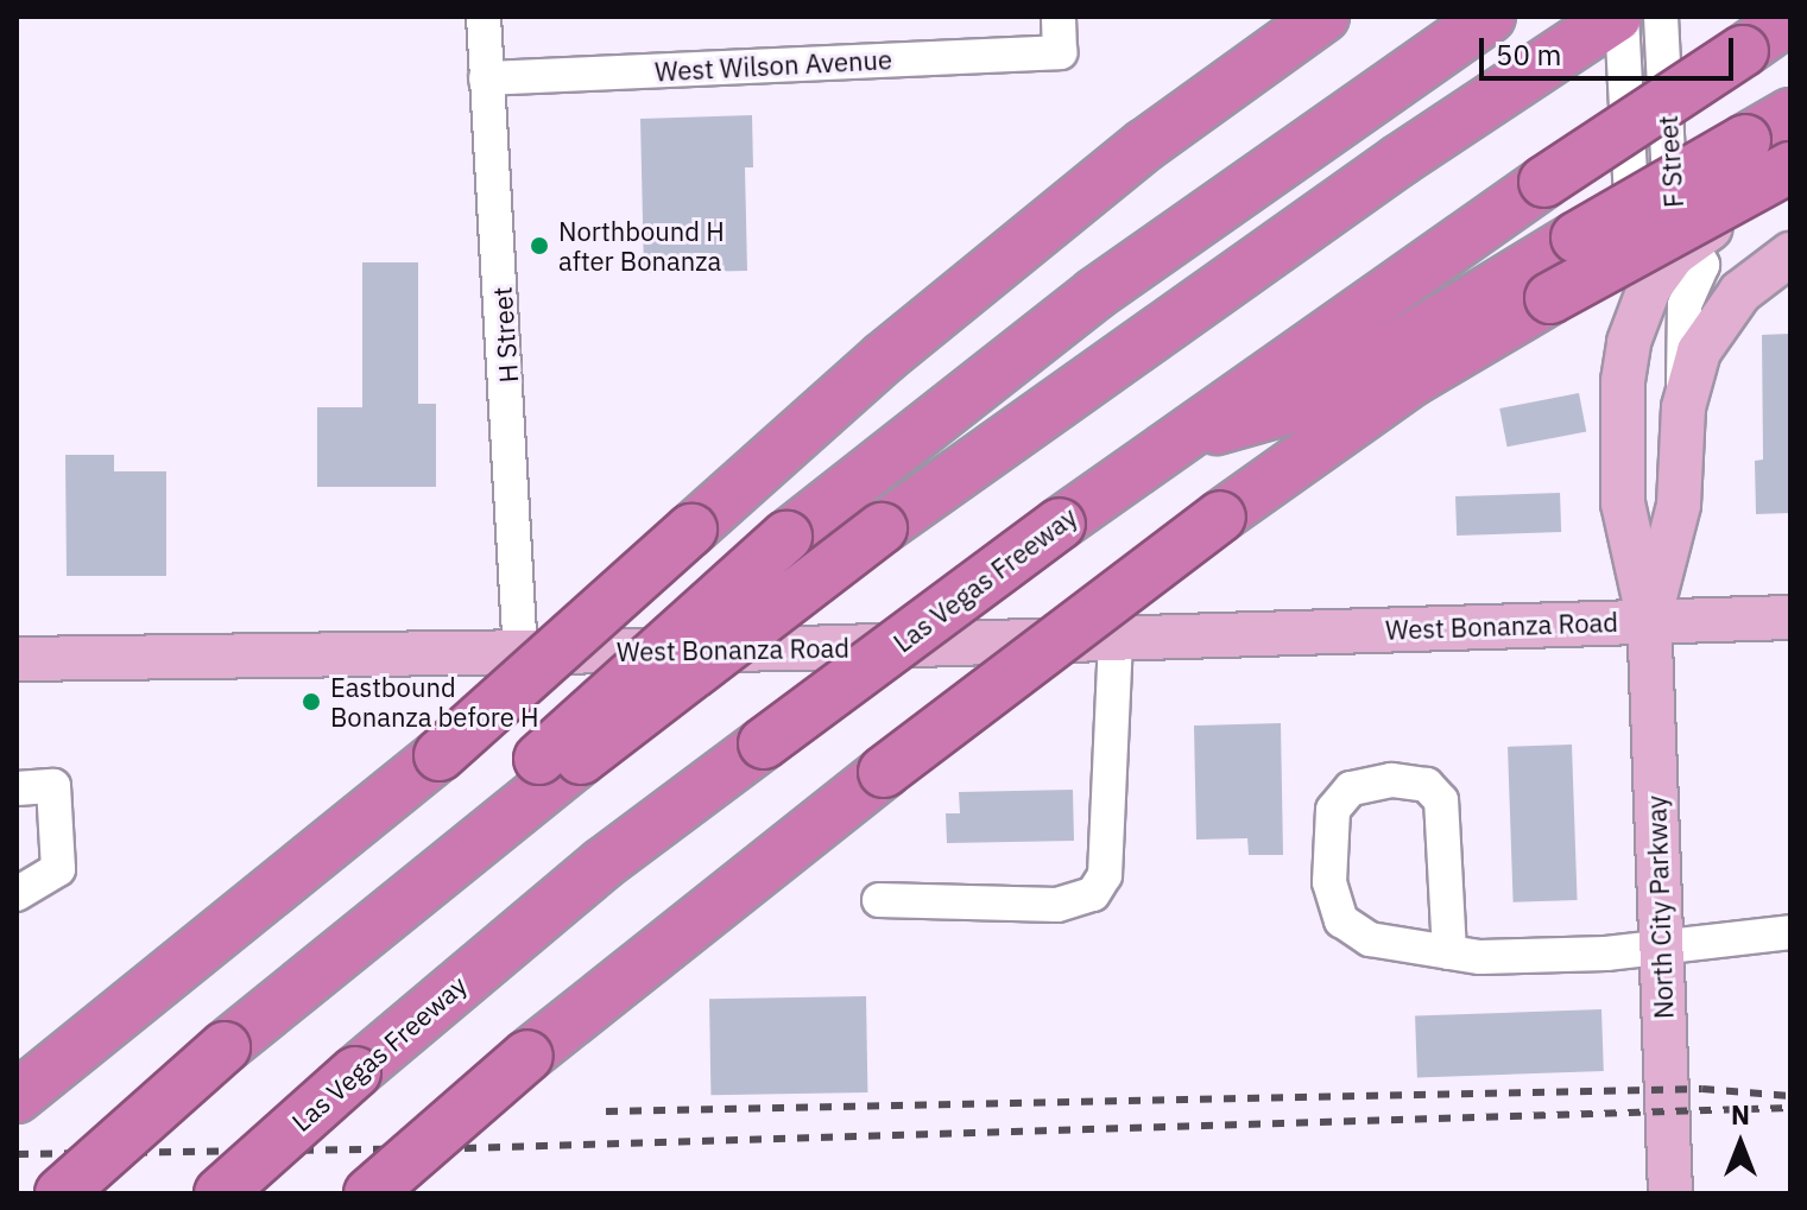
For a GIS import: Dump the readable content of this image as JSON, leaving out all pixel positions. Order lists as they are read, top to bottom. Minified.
{"streets":{"highway":["Las Vegas Freeway"],"main road":["West Bonanza Road","North City Parkway"],"street":["West Wilson Avenue","F Street","H Street"]},"crossings":[["West Wilson Avenue","H Street"],["F Street","North City Parkway"],["H Street","West Bonanza Road"],["West Bonanza Road","North City Parkway"]],"places":["Northbound H after Bonanza","Eastbound Bonanza before H"],"scale_bar":"50 m","north":"top"}
